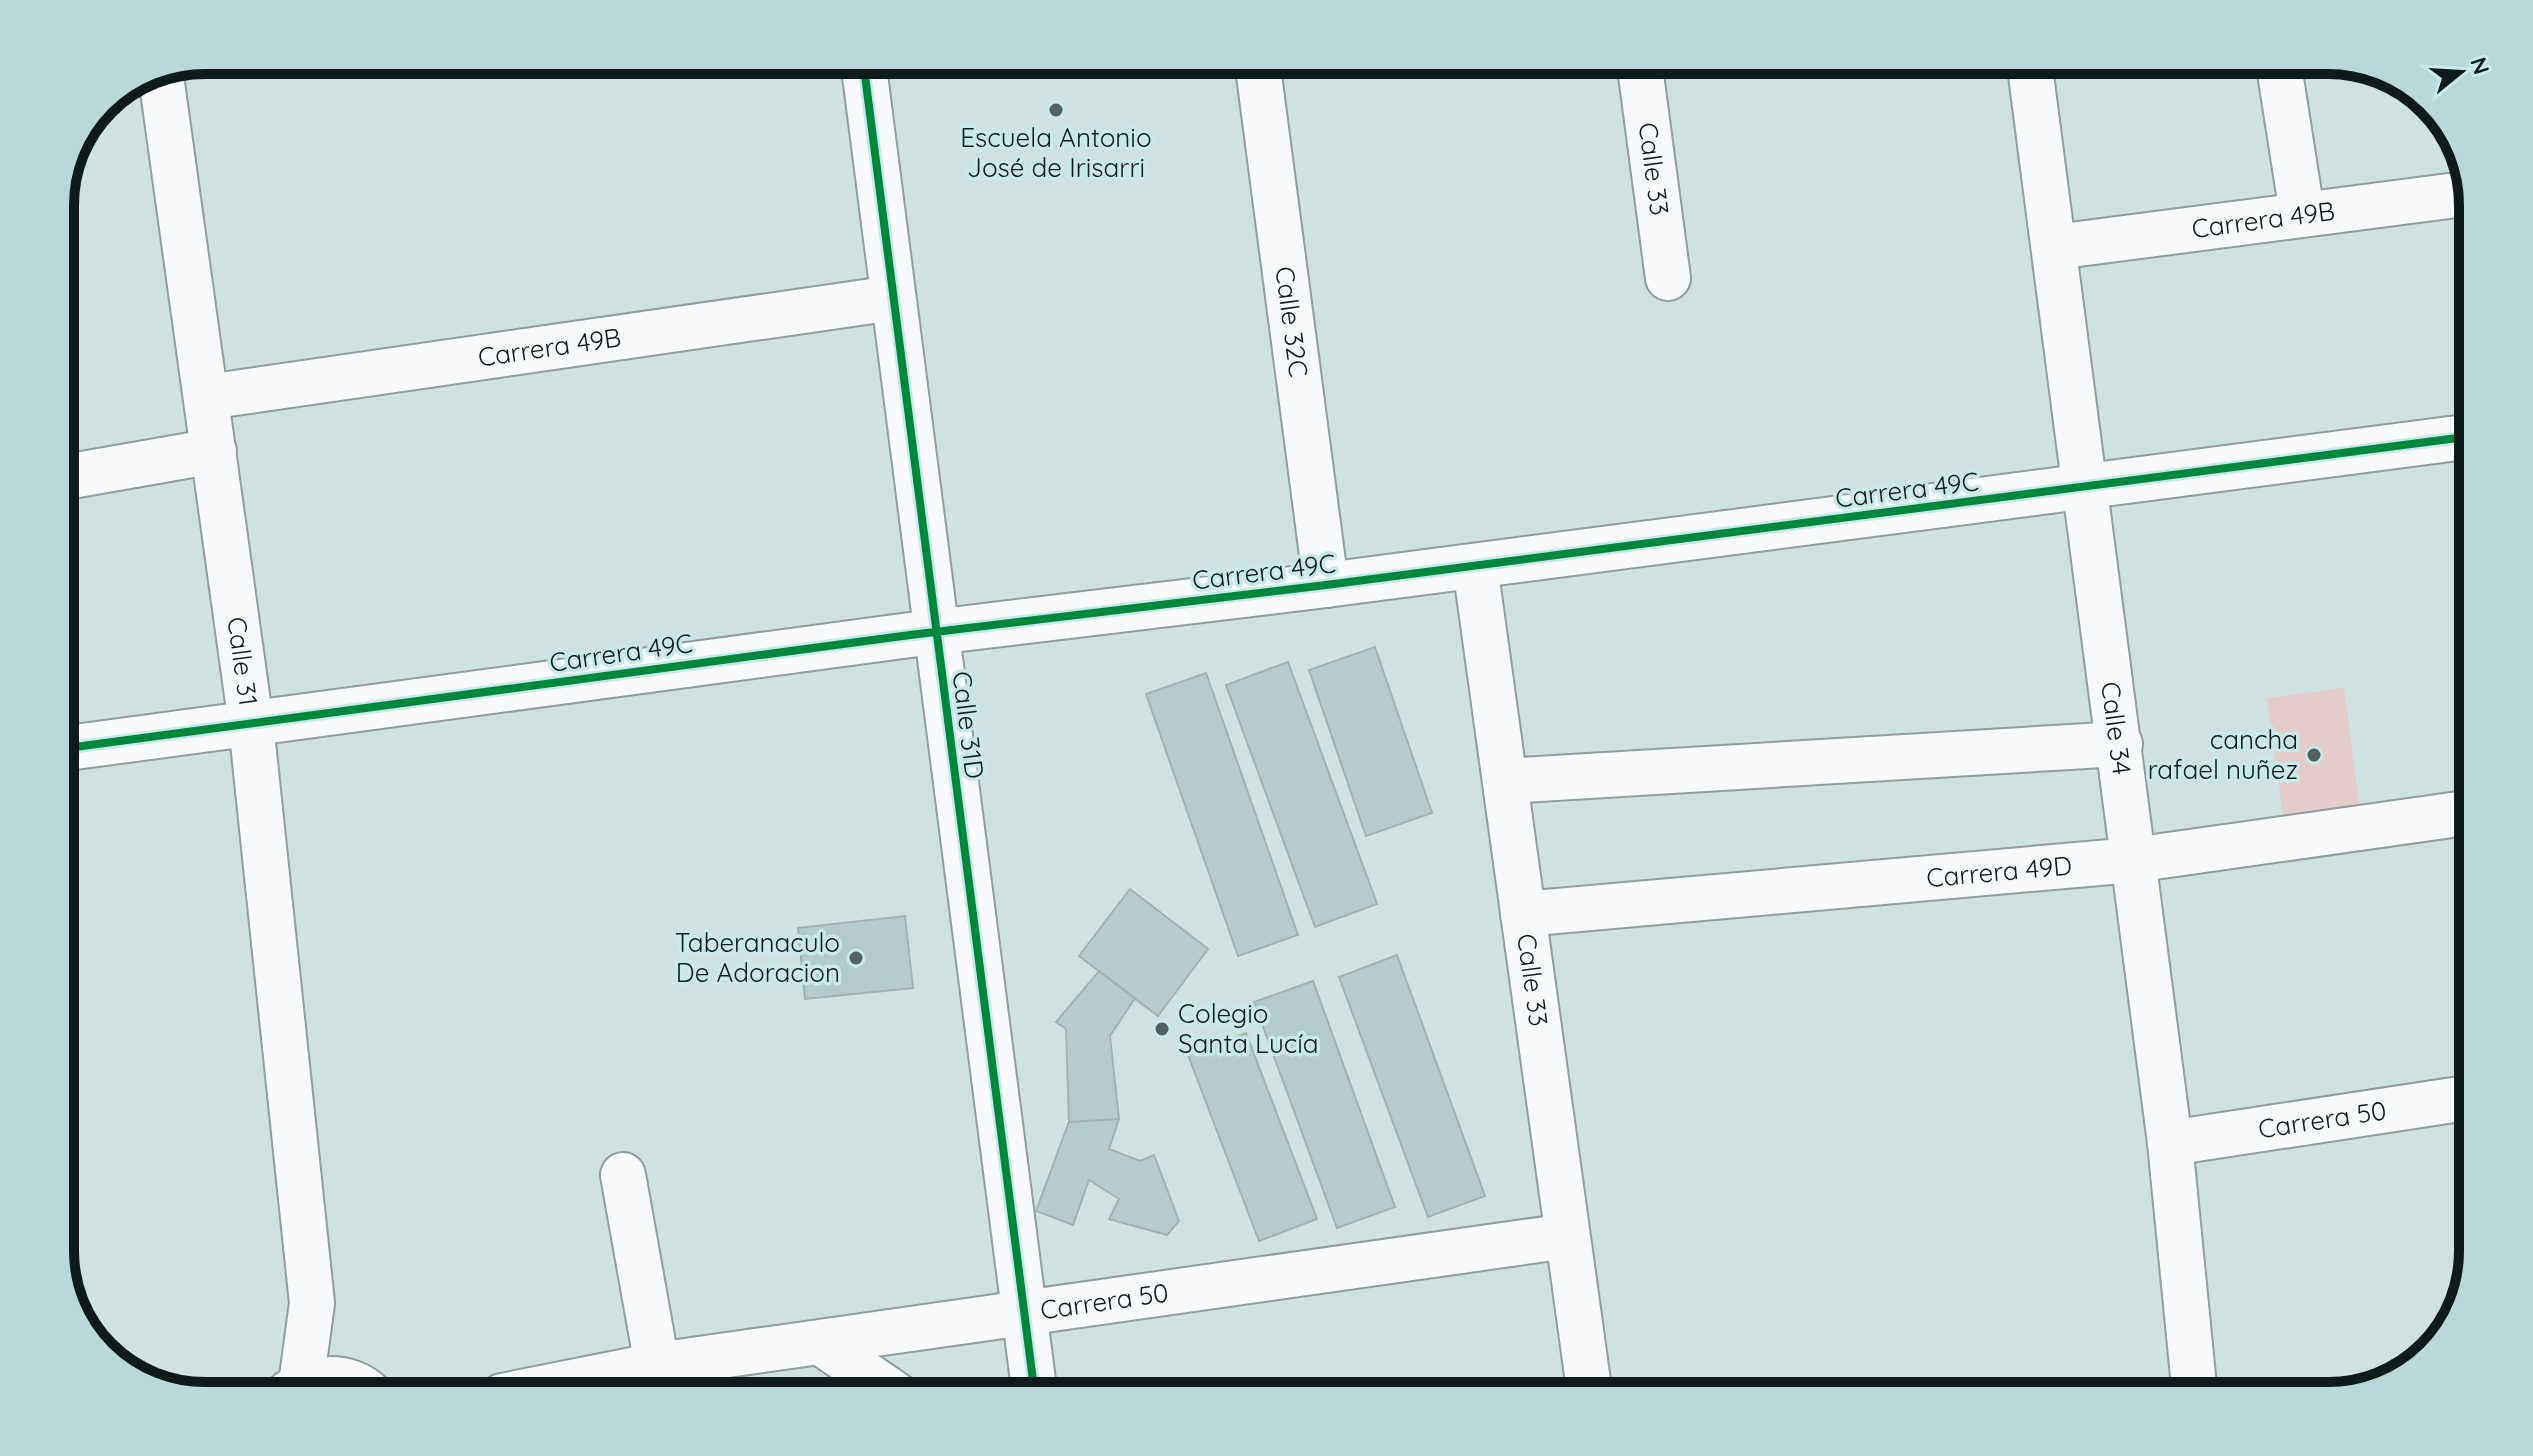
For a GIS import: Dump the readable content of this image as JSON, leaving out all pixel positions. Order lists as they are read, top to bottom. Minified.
{"streets":{"street":["Calle 33","Carrera 49B","Calle 32C","Carrera 49C","Calle 31","Calle 31D","Calle 34","Carrera 49D","Carrera 50"]},"crossings":[["Calle 33","Carrera 49C"],["Calle 33","Carrera 49D"],["Calle 33","Carrera 50"],["Carrera 49B","Calle 31"],["Carrera 49B","Calle 31D"],["Carrera 49B","Calle 34"],["Calle 32C","Carrera 49C"],["Carrera 49C","Calle 31"],["Carrera 49C","Calle 31D"],["Carrera 49C","Calle 34"],["Calle 31D","Carrera 50"],["Calle 34","Carrera 49D"],["Calle 34","Carrera 50"]],"places":["Escuela Antonio José de Irisarri","cancha rafael nuñez","Taberanaculo De Adoracion","Colegio Santa Lucía"],"north":"right"}
